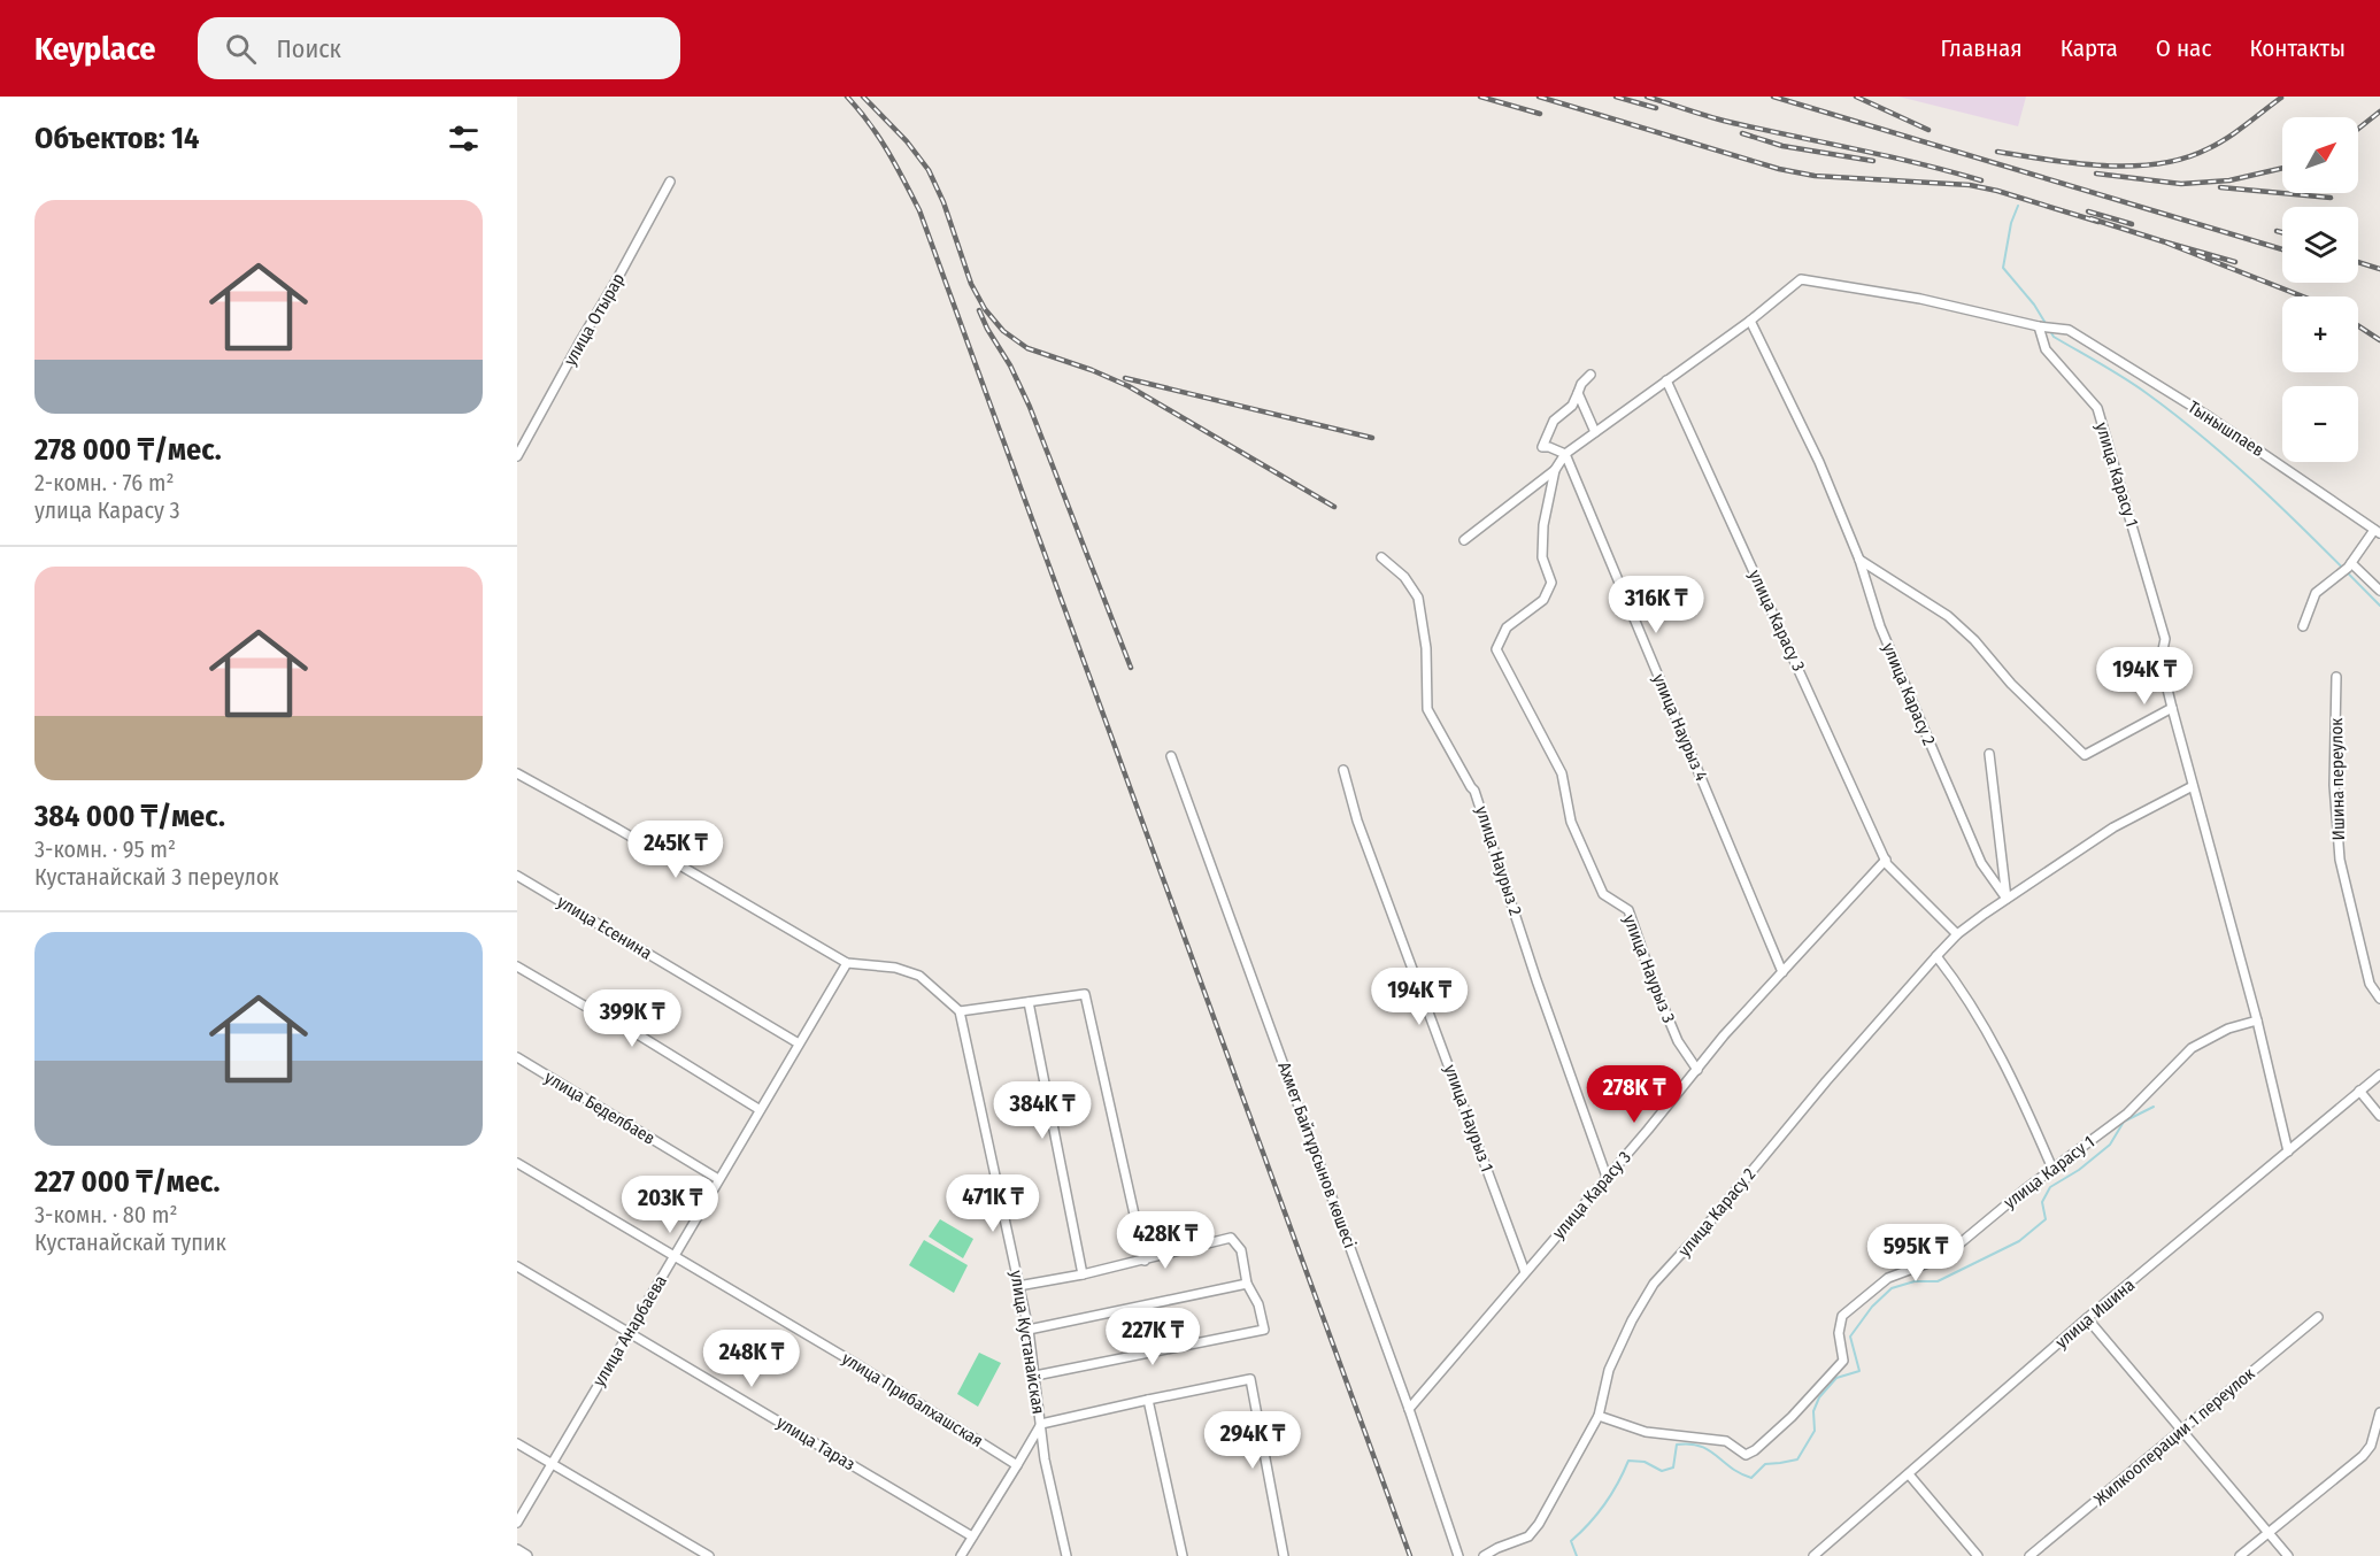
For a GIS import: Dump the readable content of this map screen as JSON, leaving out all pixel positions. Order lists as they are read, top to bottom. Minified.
{"streets":{"street":["улица Отырар","Тынышпаев","улица Карасу 1","улица Карасу 3","улица Карасу 2","улица Наурыз 4","Ишина переулок","улица Наурыз 2","улица Есенина","улица Наурыз 3","улица Беделбаев","улица Наурыз 1","Ахмет Байтұрсынов көшесі","улица Ишина","улица Анарбаева","улица Кустанайская","улица Прибалхашская","Жилкооперации 1 переулок","улица Тараз"]},"crossings":[["Тынышпаев","улица Карасу 1"],["улица Карасу 1","улица Карасу 2"],["улица Карасу 1","улица Ишина"],["улица Карасу 3","улица Карасу 2"],["улица Карасу 3","улица Наурыз 4"],["улица Карасу 3","улица Наурыз 2"],["улица Карасу 3","улица Наурыз 3"],["улица Карасу 3","улица Наурыз 1"],["улица Карасу 3","Ахмет Байтұрсынов көшесі"],["улица Есенина","улица Анарбаева"],["улица Беделбаев","улица Анарбаева"],["улица Анарбаева","улица Прибалхашская"],["улица Анарбаева","улица Тараз"]],"north":"top right","page":{"header":"Keyplace","search":"Поиск","nav":["Главная","Карта","О нас","Контакты"],"heading":"Объектов: 14","map_buttons":["+","−"],"list":[{"name":"278 000 ₸/мес.","note":"2-комн. · 76 m² · улица Карасу 3"},{"name":"384 000 ₸/мес.","note":"3-комн. · 95 m² · Кустанайскай 3 переулок"},{"name":"227 000 ₸/мес.","note":"3-комн. · 80 m² · Кустанайскай тупик"}],"price":["316K ₸","194K ₸","245K ₸","194K ₸","399K ₸","278K ₸","384K ₸","471K ₸","203K ₸","428K ₸","595K ₸","227K ₸","248K ₸","294K ₸"]}}
